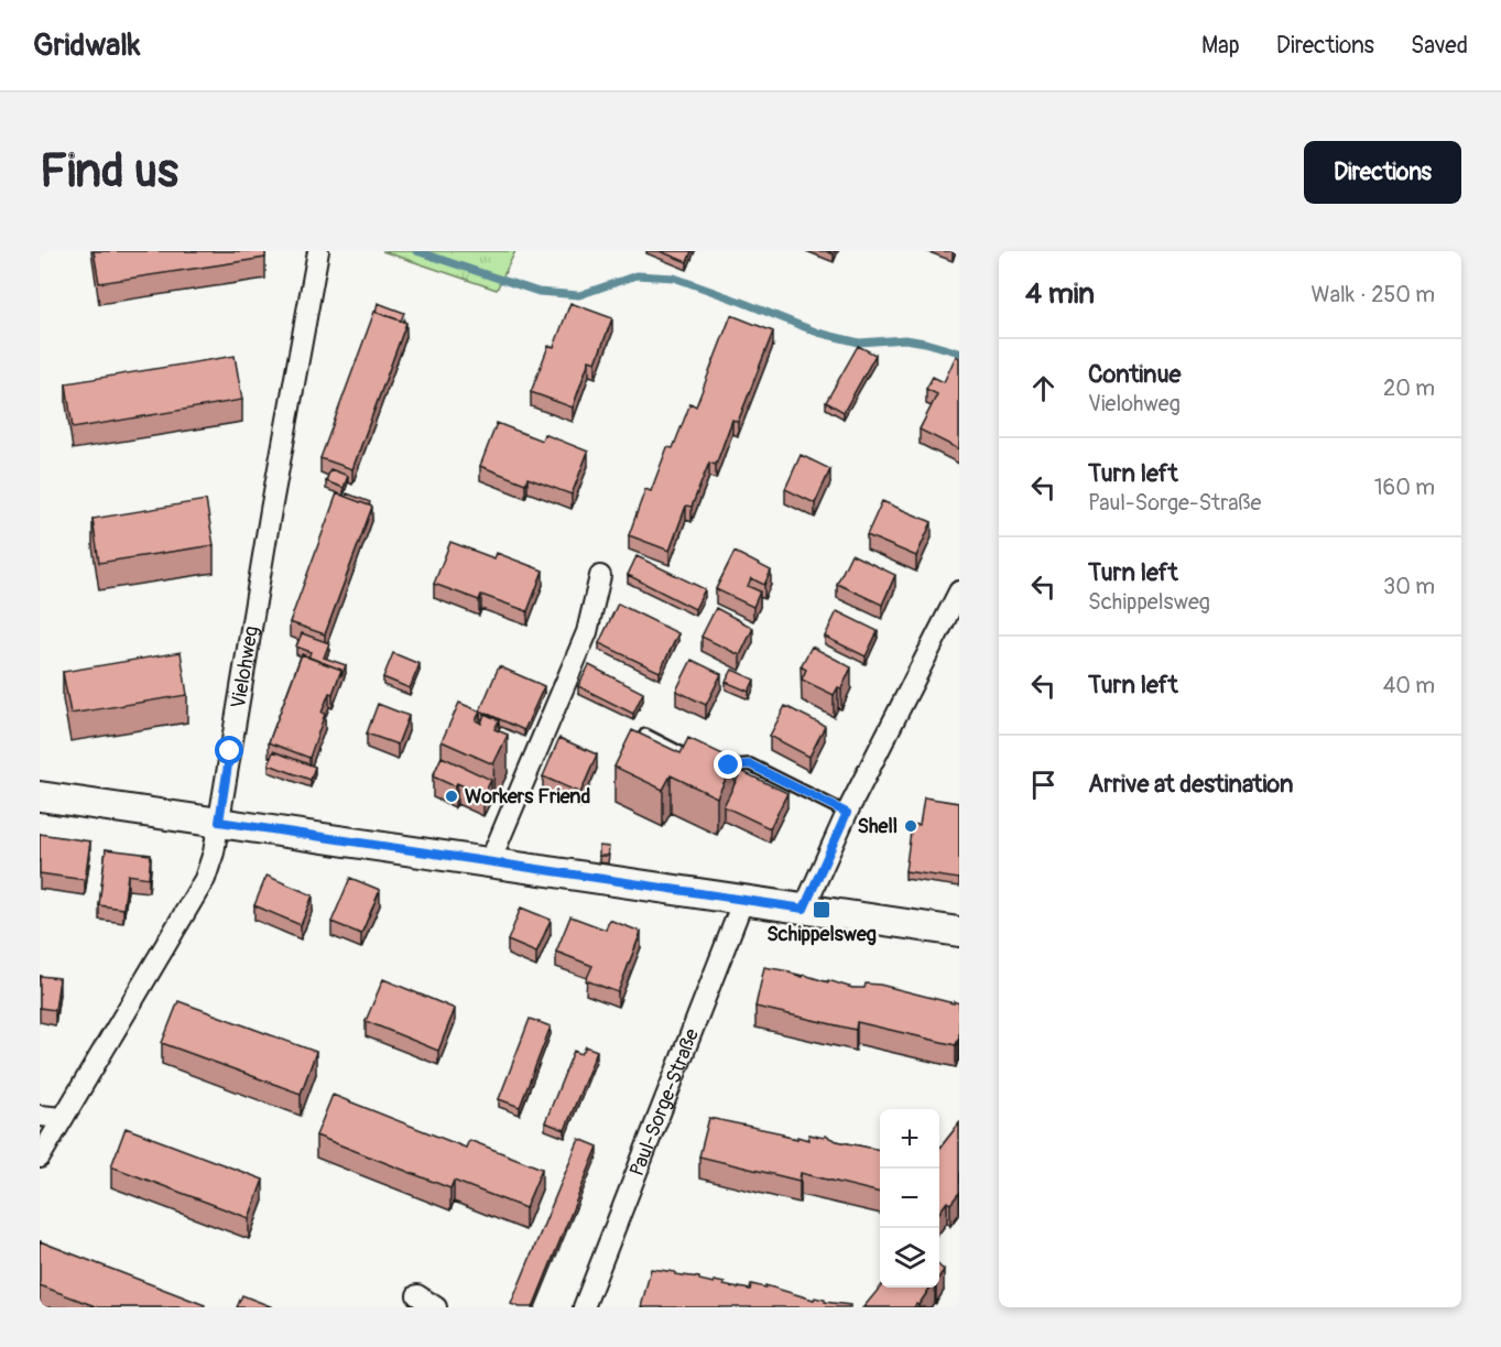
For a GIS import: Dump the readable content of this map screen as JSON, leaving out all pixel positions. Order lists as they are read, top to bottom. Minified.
{"streets":{"street":["Vielohweg","Paul-Sorge-Straße"]},"places":{"other":["Workers Friend","Shell"],"transit":["Schippelsweg"]},"page":{"header":"Gridwalk","nav":["Map","Directions","Saved"],"buttons":"Directions","title":"Find us","heading":["4 min","Walk · 250 m"],"list":[["Continue","Vielohweg","20 m"],["Turn left","Paul-Sorge-Straße","160 m"],["Turn left","Schippelsweg","30 m"],["Turn left","40 m"],"Arrive at destination"],"map_buttons":["+","−"]}}
